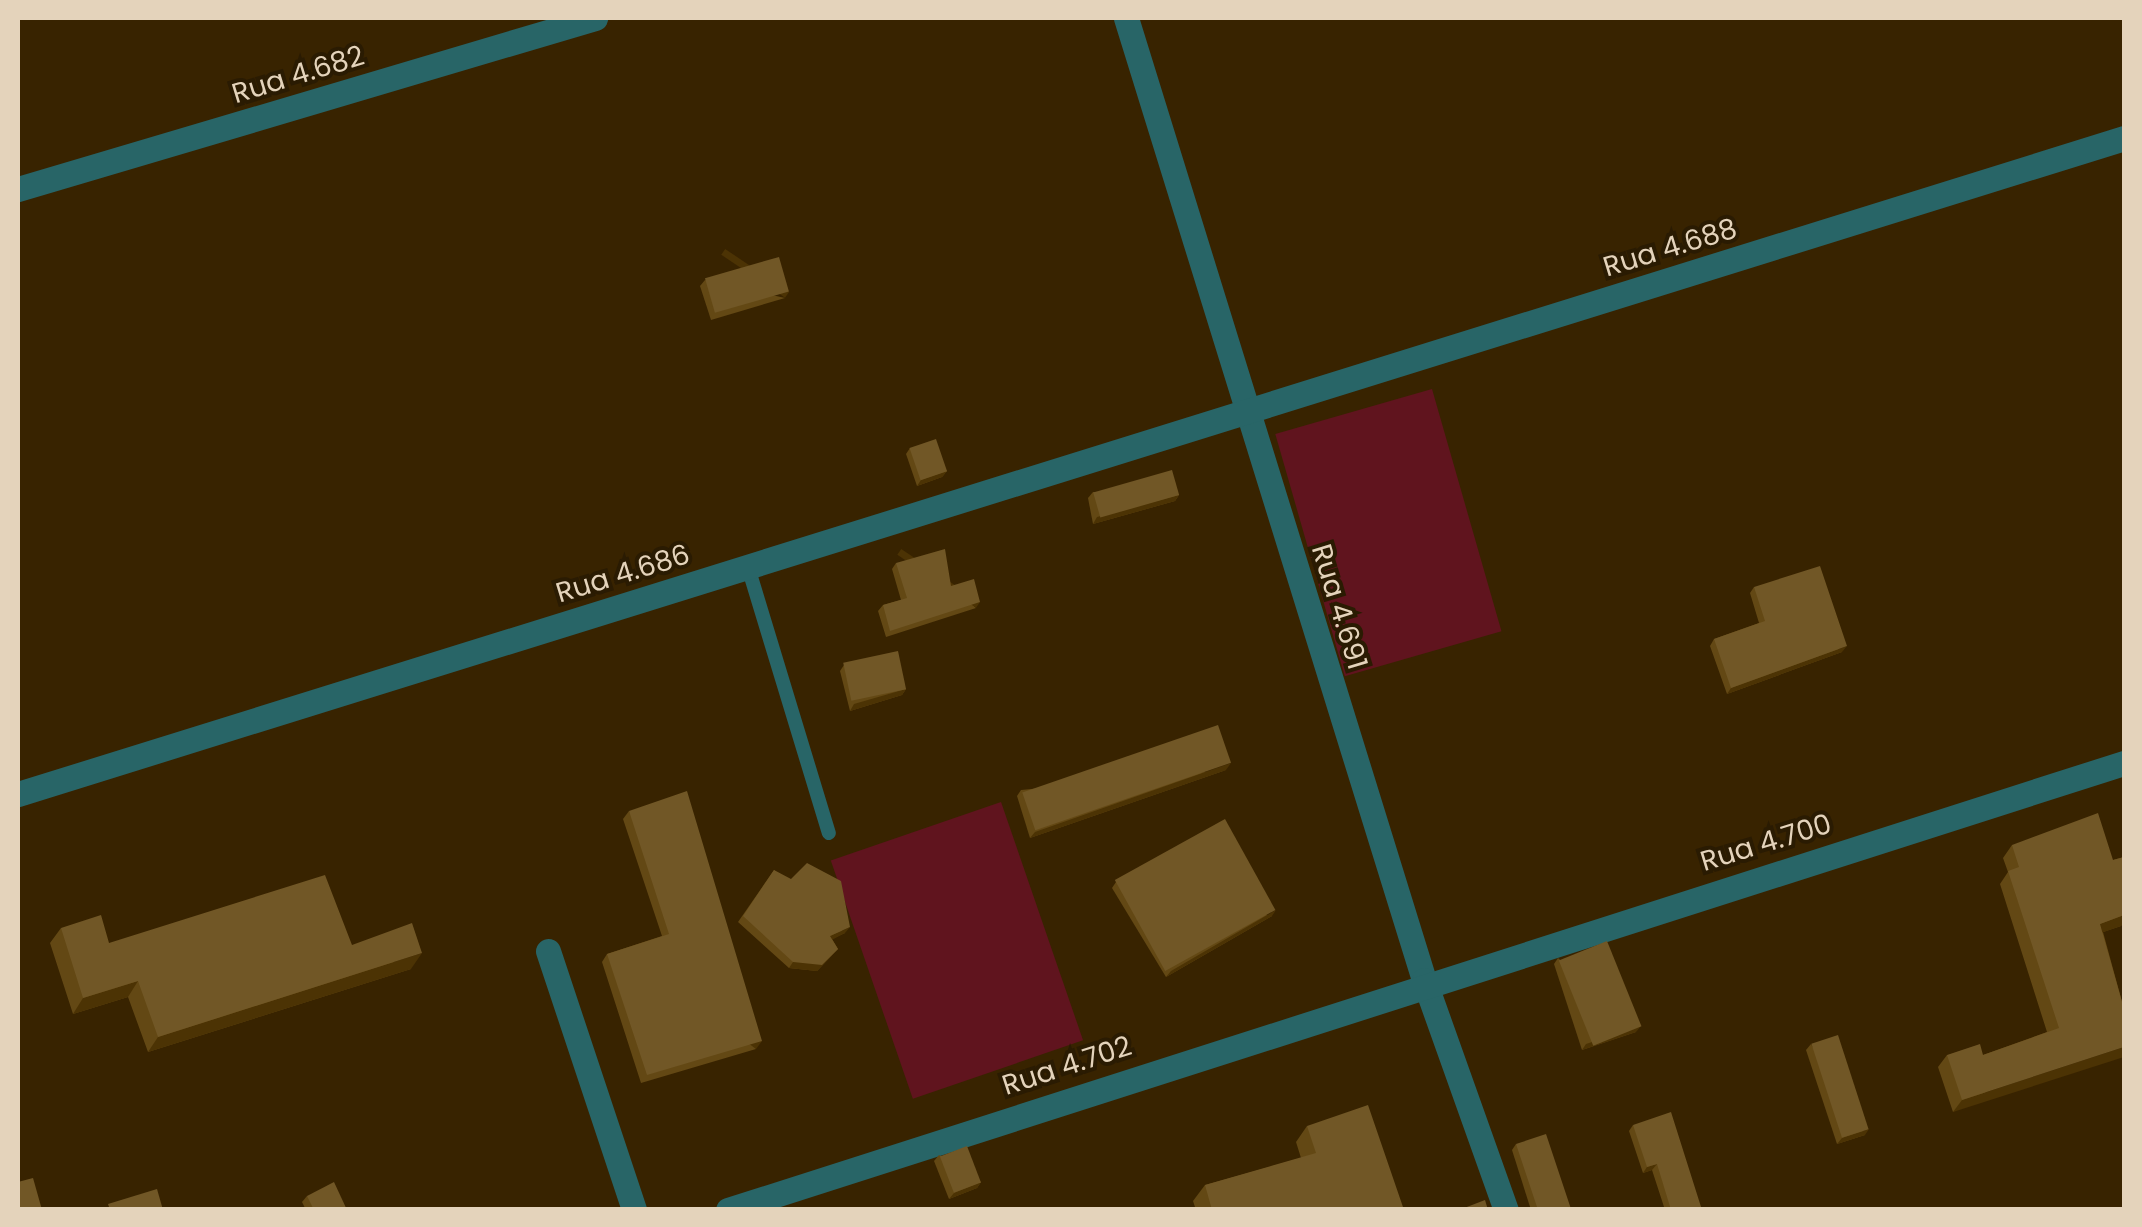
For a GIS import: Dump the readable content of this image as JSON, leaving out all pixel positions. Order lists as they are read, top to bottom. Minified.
{"streets":{"street":["Rua 4.682","Rua 4.688","Rua 4.686","Rua 4.691","Rua 4.700","Rua 4.702"]},"crossings":[["Rua 4.688","Rua 4.686"],["Rua 4.688","Rua 4.691"],["Rua 4.686","Rua 4.691"],["Rua 4.691","Rua 4.700"],["Rua 4.691","Rua 4.702"],["Rua 4.700","Rua 4.702"]]}
